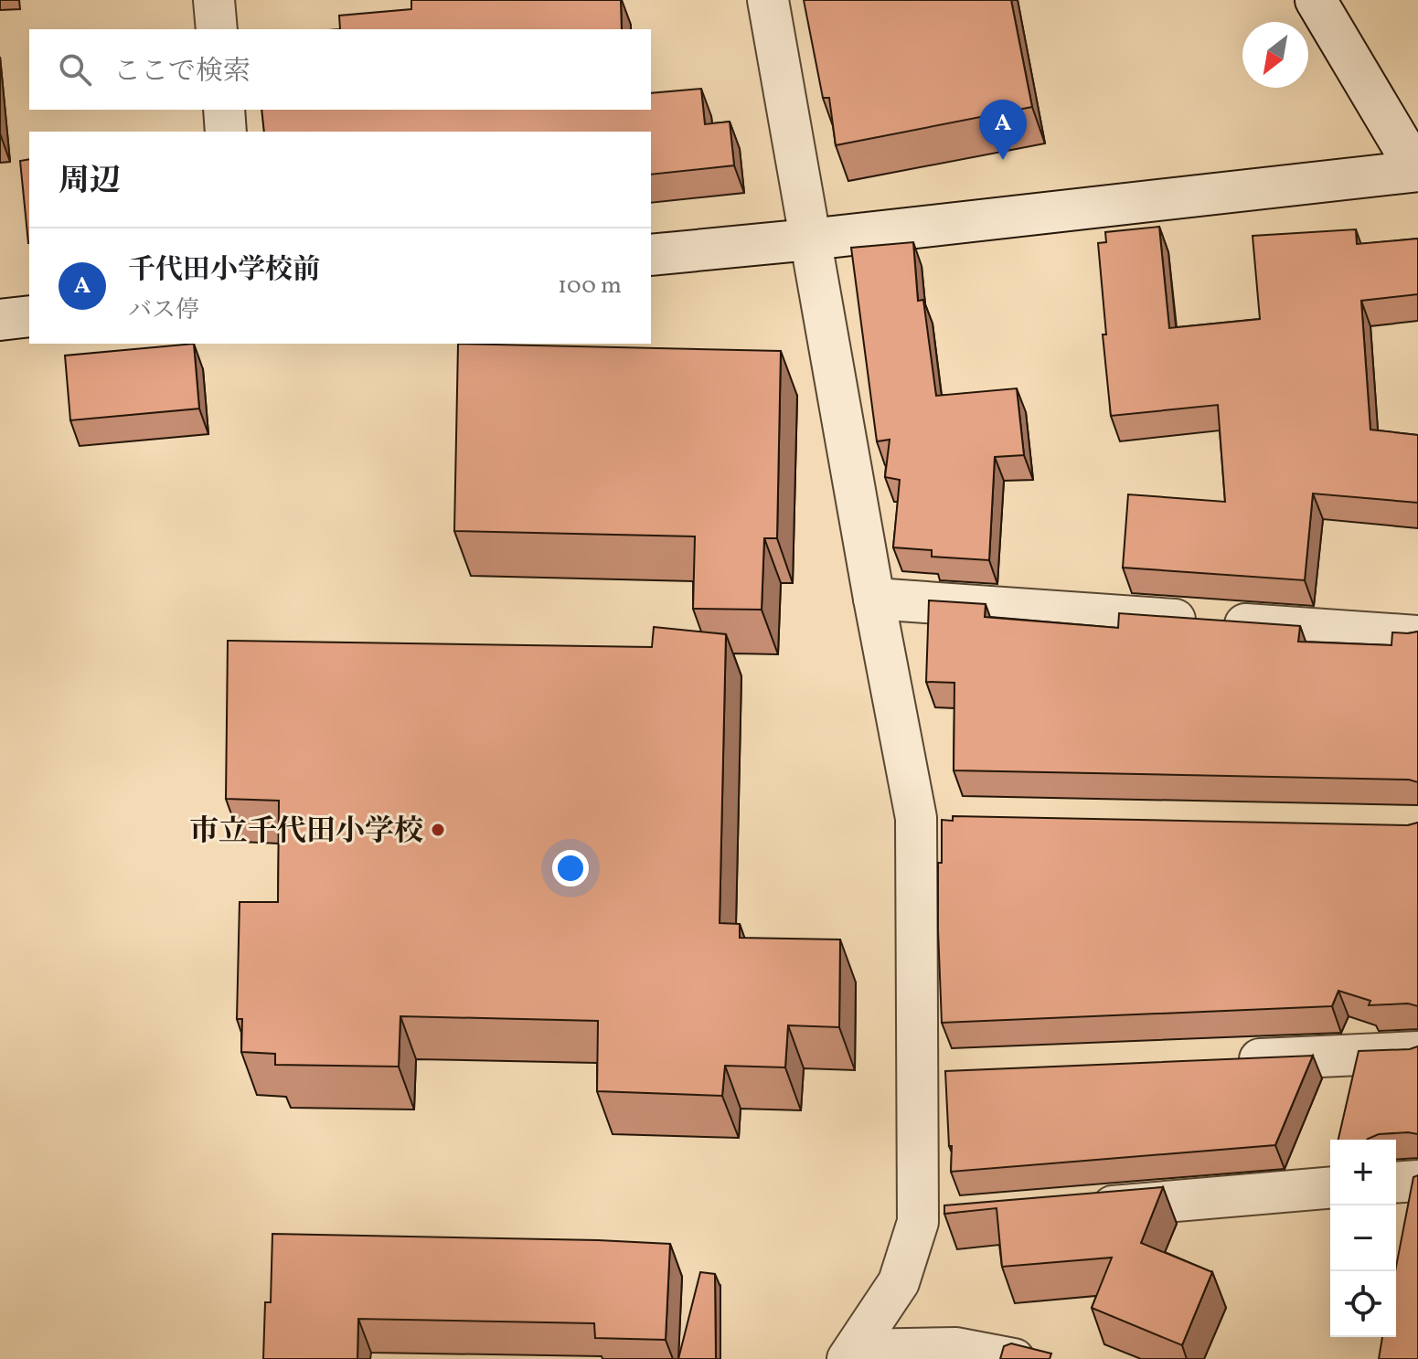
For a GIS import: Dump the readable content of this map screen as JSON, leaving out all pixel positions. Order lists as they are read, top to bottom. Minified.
{"places":["市立千代田小学校"],"north":"bottom left","page":{"search":"ここで検索","pins":"A","heading":"周辺","list":[{"mark":"A","name":"千代田小学校前","note":"バス停","value":"100 m"}],"map_buttons":["+","−"]}}
